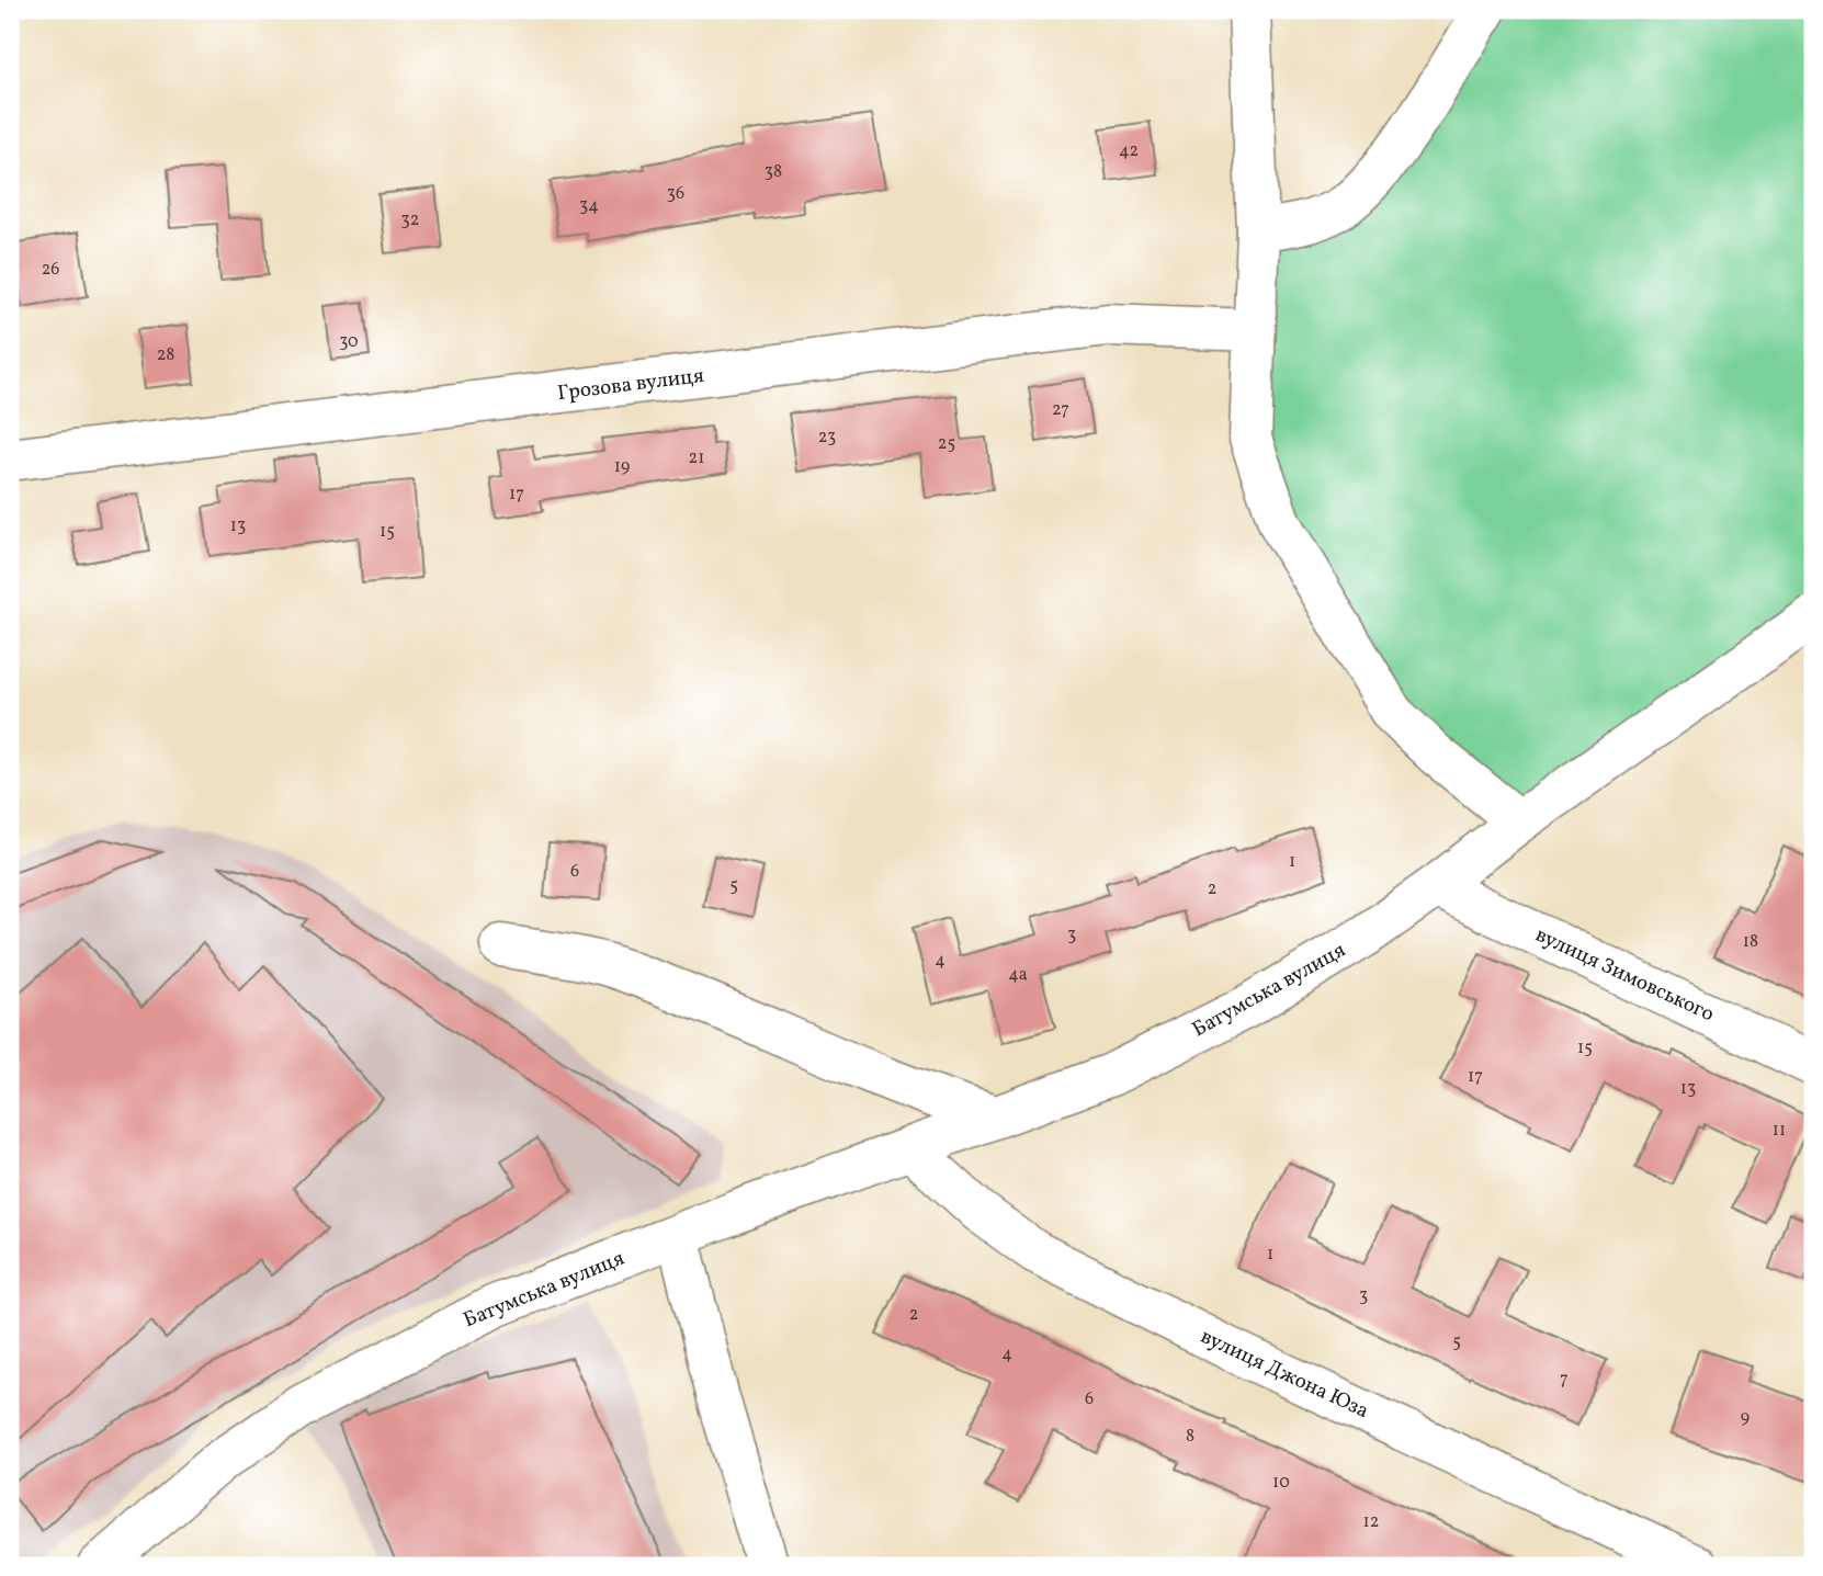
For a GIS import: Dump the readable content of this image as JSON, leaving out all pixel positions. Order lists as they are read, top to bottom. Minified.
{"streets":{"street":["Грозова вулиця","вулиця Зимовського","Батумська вулиця","вулиця Джона Юза"]},"crossings":[["вулиця Зимовського","Батумська вулиця"],["Батумська вулиця","вулиця Джона Юза"]],"house_numbers":["42","38","36","34","32","26","30","28","27","23","25","21","19","17","13","15","1","6","5","2","3","18","4","4а","15","17","13","11","1","3","2","5","4","7","6","9","8","10","12"]}
